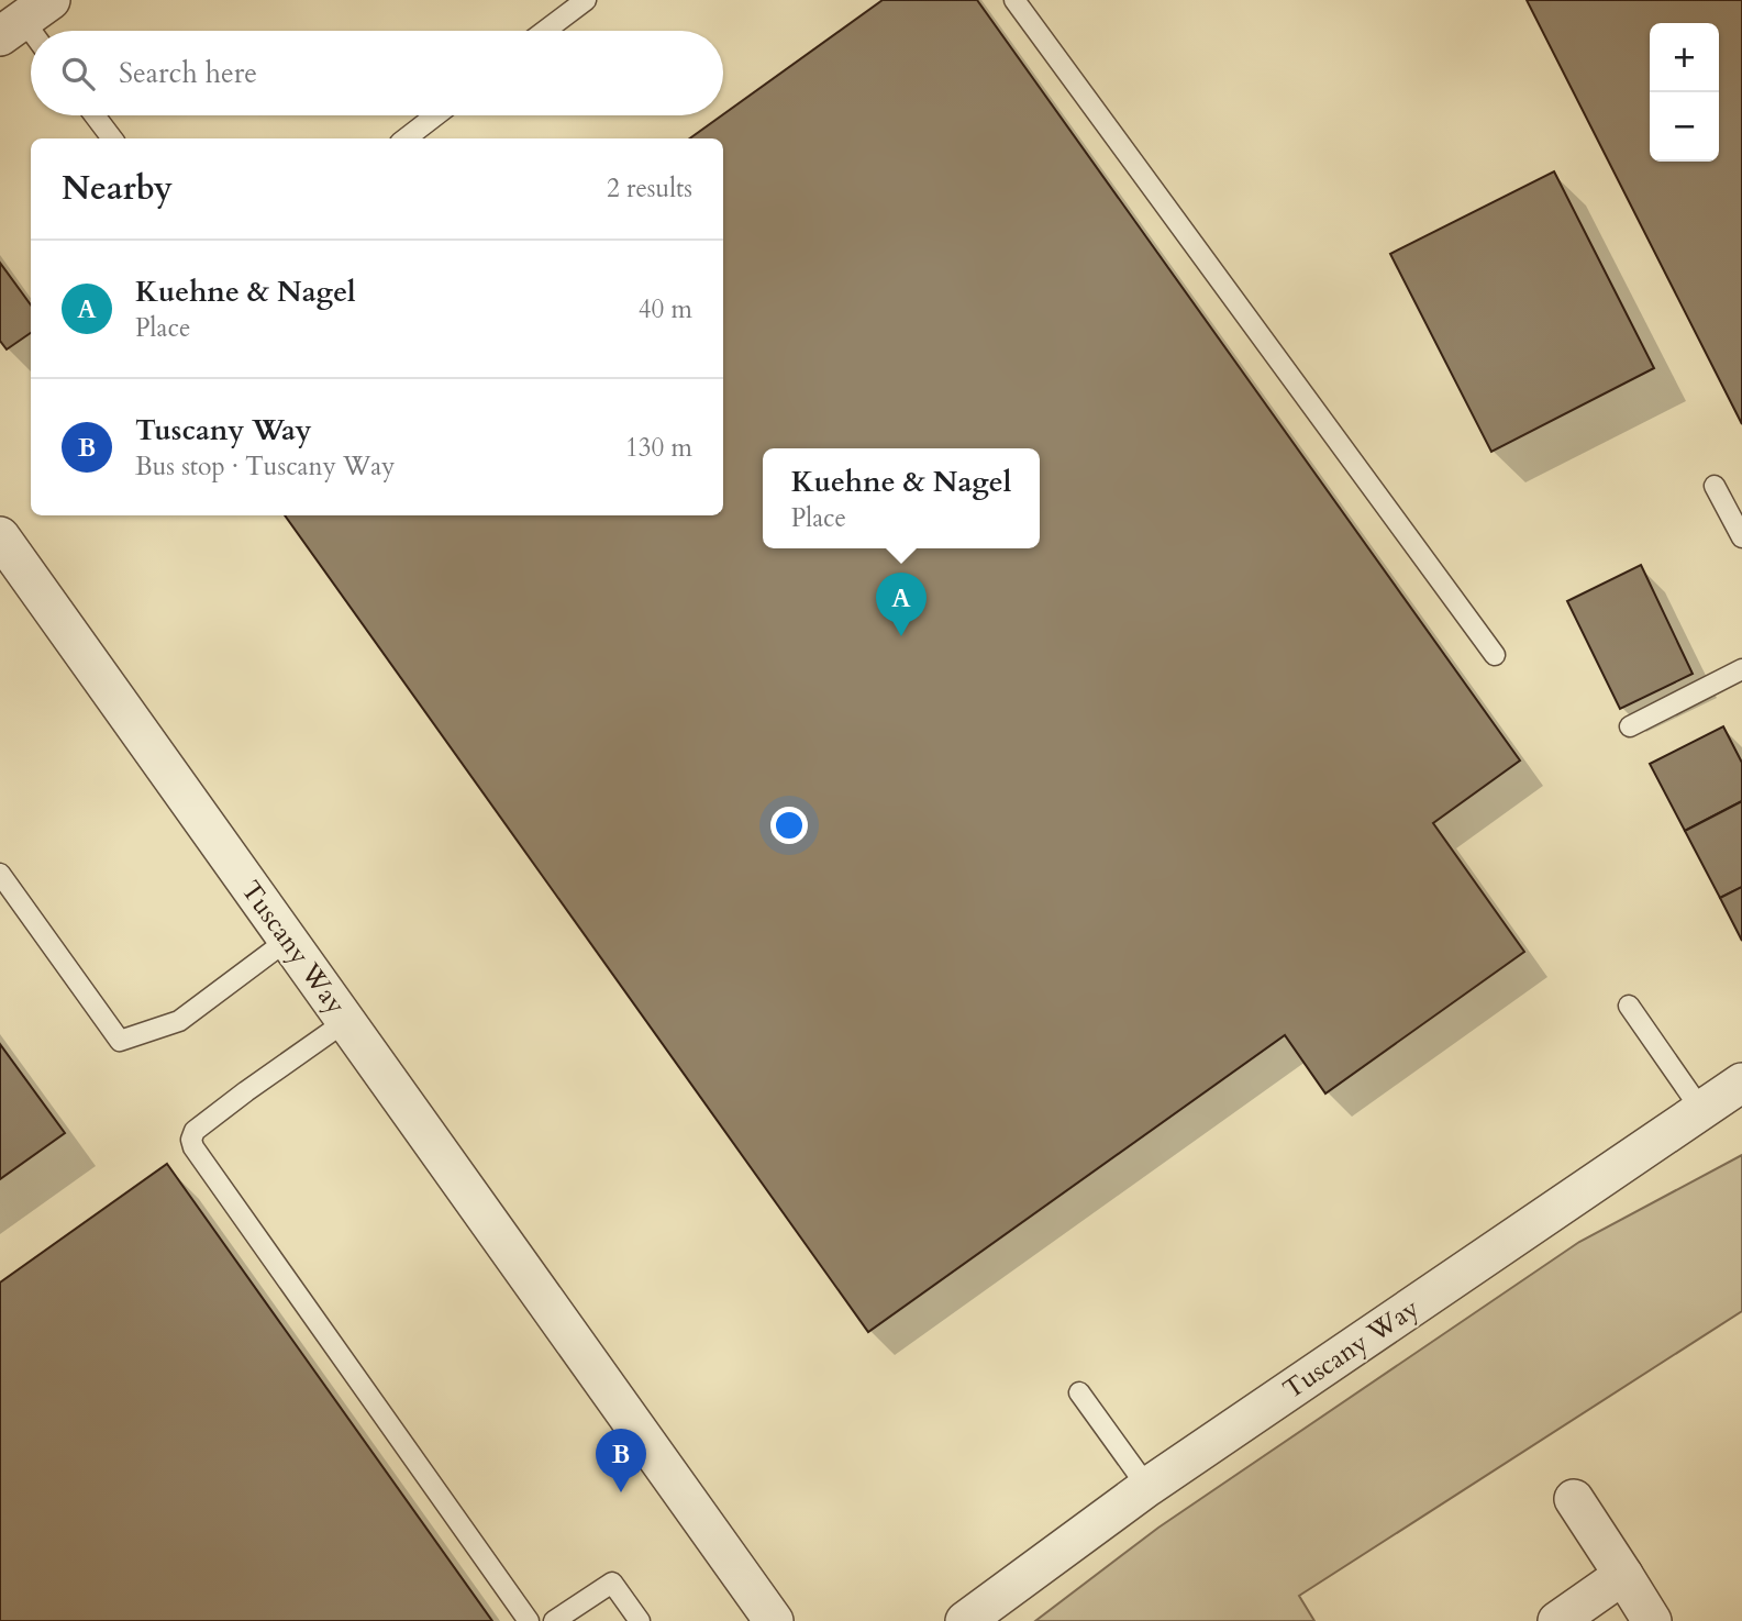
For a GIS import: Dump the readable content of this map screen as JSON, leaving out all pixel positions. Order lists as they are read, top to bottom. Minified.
{"streets":{"street":["Tuscany Way"]},"page":{"map_buttons":["+","−"],"search":"Search here","heading":["Nearby","2 results"],"list":[{"mark":"A","name":"Kuehne & Nagel","note":"Place","value":"40 m"},{"mark":"B","name":"Tuscany Way","note":"Bus stop · Tuscany Way","value":"130 m"}],"popup":["Kuehne & Nagel","Place"],"pins":["A","B"]}}
